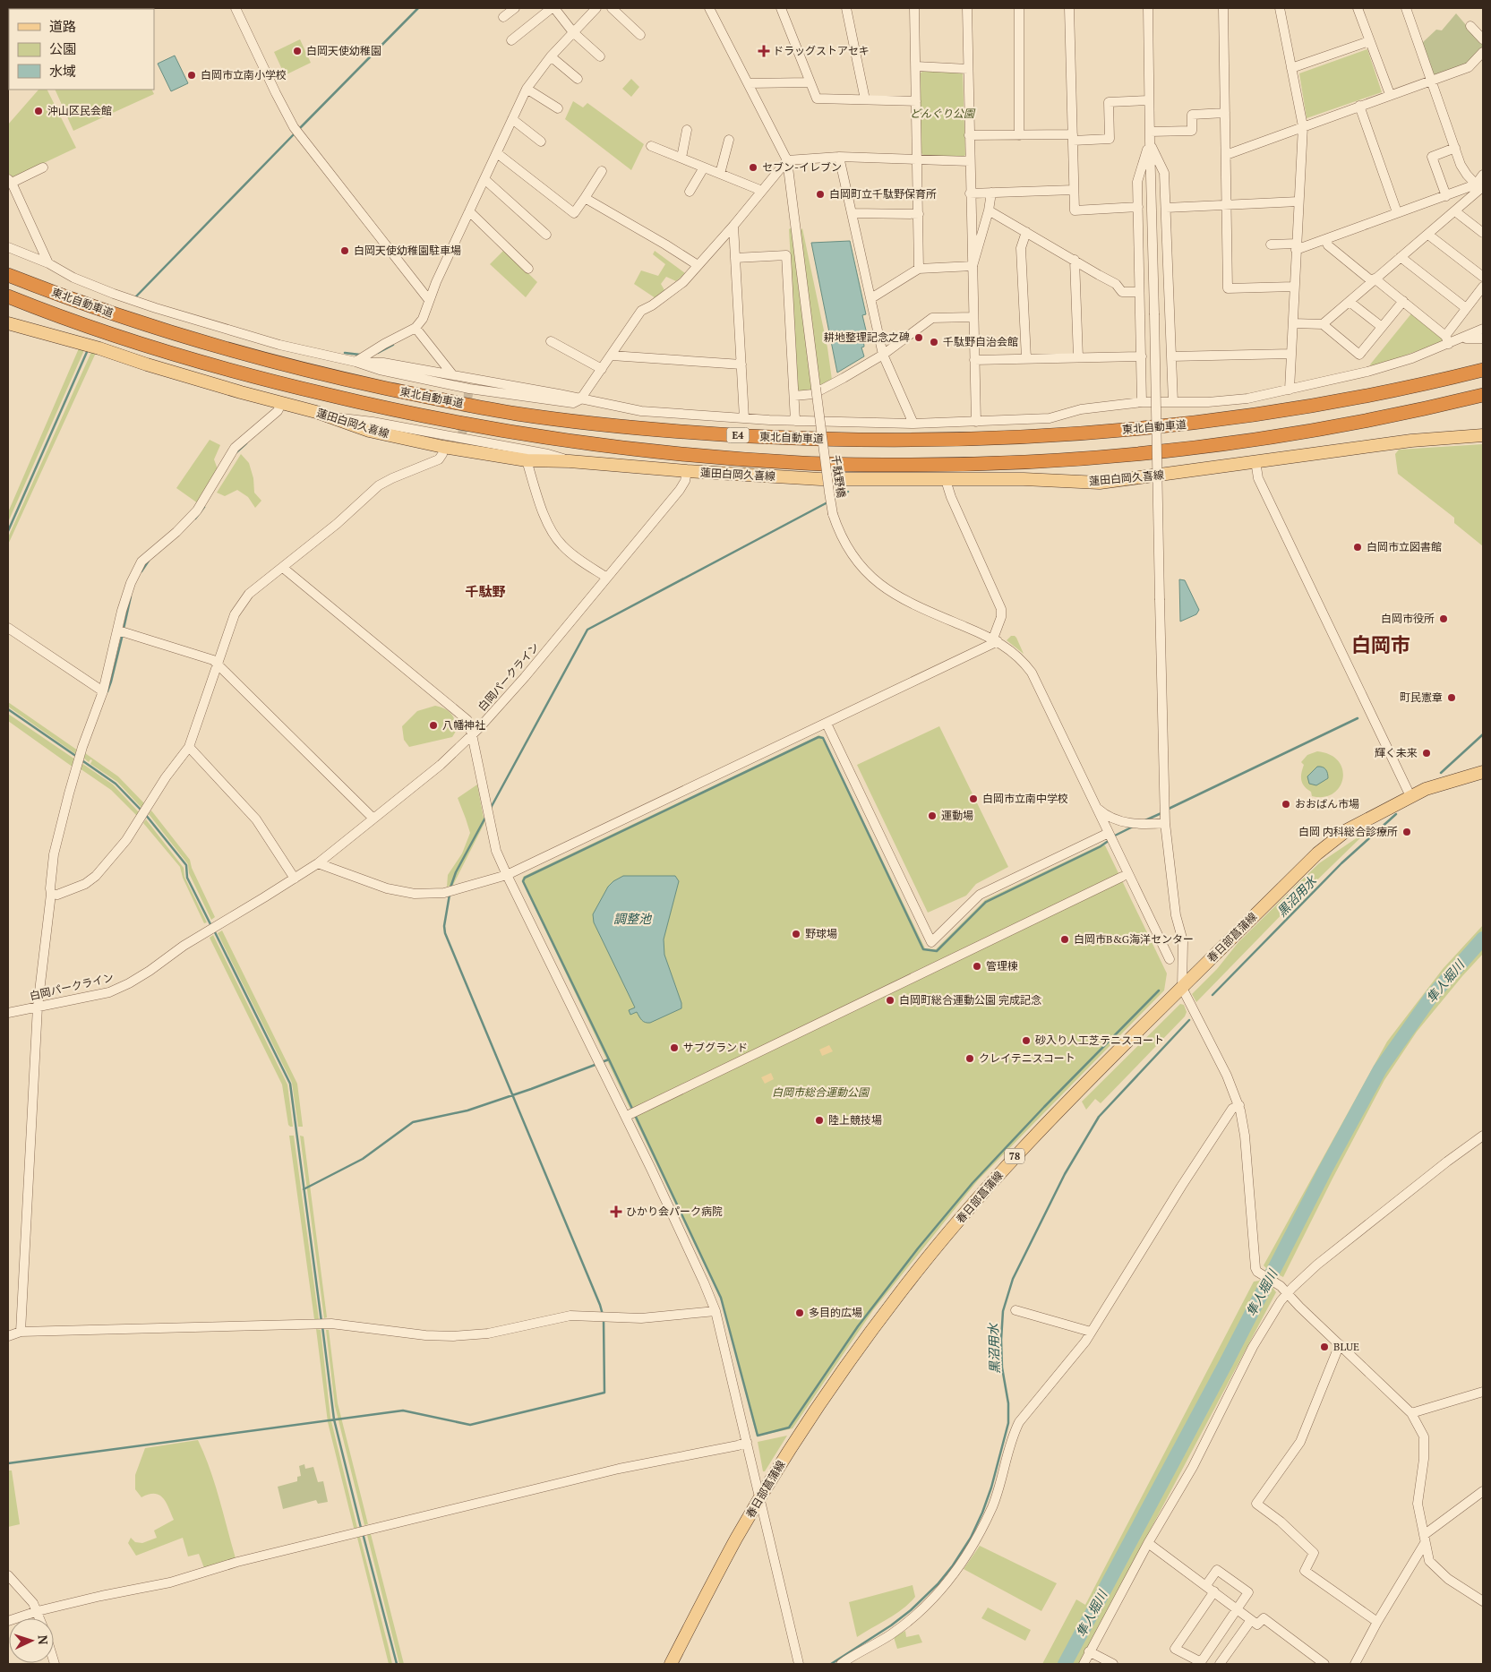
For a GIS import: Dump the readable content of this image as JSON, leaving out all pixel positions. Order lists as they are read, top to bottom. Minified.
{"streets":{"highway":["東北自動車道","E4"],"main road":["蓮田白岡久喜線","春日部菖蒲線","78"],"street":["千駄野橋","白岡パークライン"]},"crossings":[["蓮田白岡久喜線","白岡パークライン"]],"districts":["千駄野","白岡市"],"water":["黒沼用水","調整池","隼人堀川"],"parks":["どんぐり公園","白岡市総合運動公園"],"places":{"other":["白岡天使幼稚園","白岡市立南小学校","沖山区民会館","セブン-イレブン","白岡町立千駄野保育所","白岡天使幼稚園駐車場","耕地整理記念之碑","千駄野自治会館","白岡市立図書館","白岡市役所","町民憲章","八幡神社","輝く未来","白岡市立南中学校","おおばん市場","運動場","白岡 内科総合診療所","野球場","白岡市B&G海洋センター","管理棟","白岡町総合運動公園 完成記念","砂入り人工芝テニスコート","サブグランド","クレイテニスコート","陸上競技場","多目的広場","BLUE"],"health":["ドラッグストアセキ","ひかり会パーク病院"]},"legend":["道路","公園","水域"],"north":"right"}
